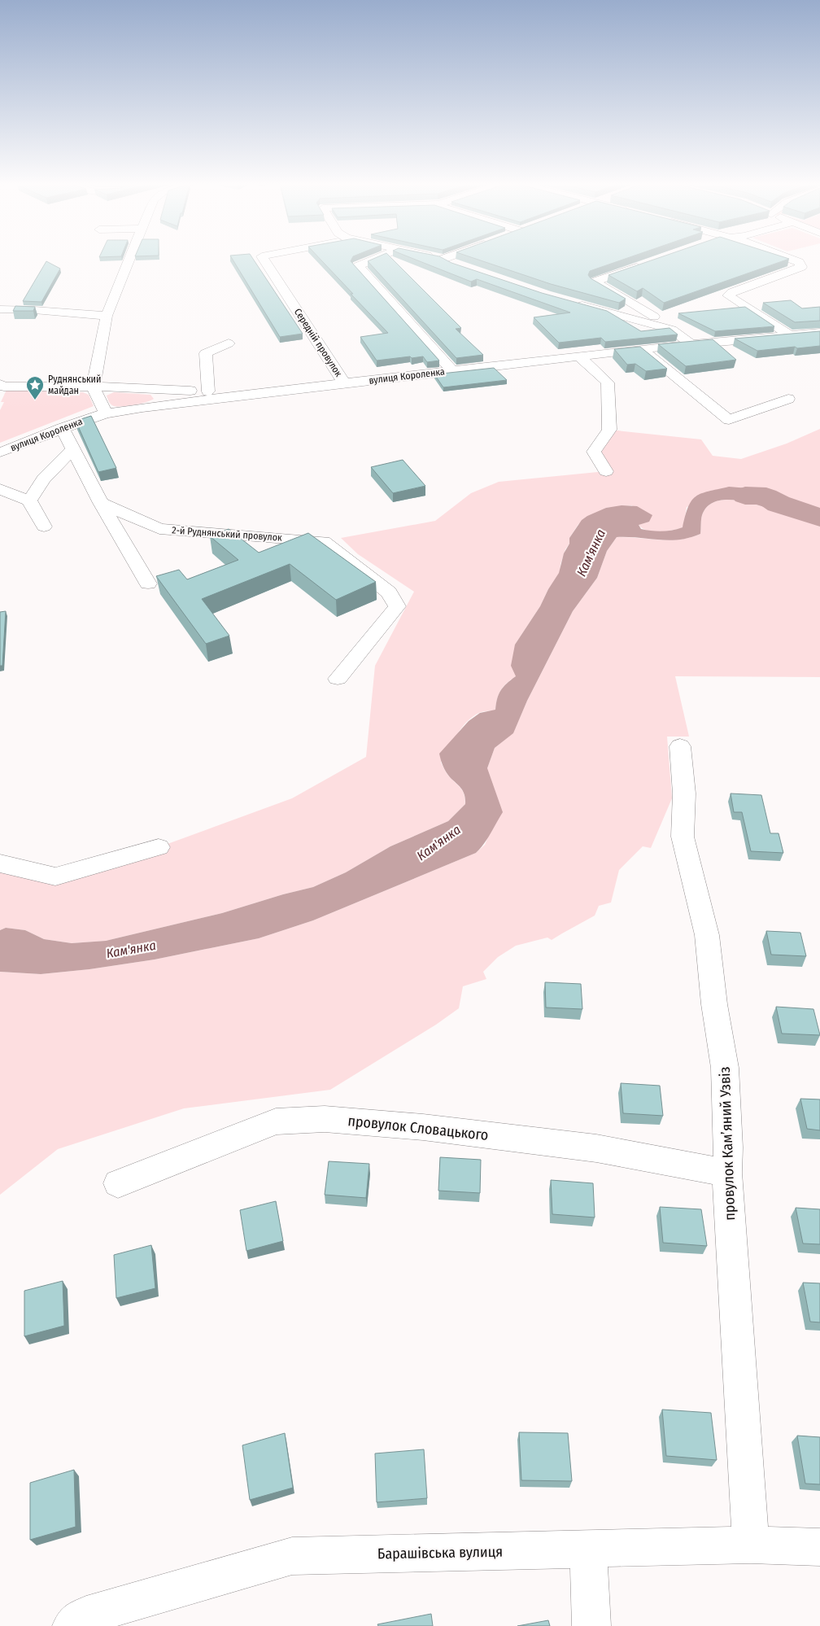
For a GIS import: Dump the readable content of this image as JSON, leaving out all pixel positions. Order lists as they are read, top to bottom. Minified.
{"streets":{"street":["Середній провулок","вулиця Короленка","2-й Руднянський провулок","провулок Словацького","провулок Камʼяний Узвіз","Барашівська вулиця"]},"crossings":[["Середній провулок","вулиця Короленка"],["провулок Словацького","провулок Камʼяний Узвіз"],["провулок Камʼяний Узвіз","Барашівська вулиця"]],"water":["Кам'янка"],"places":{"place":["Руднянський майдан"]}}
